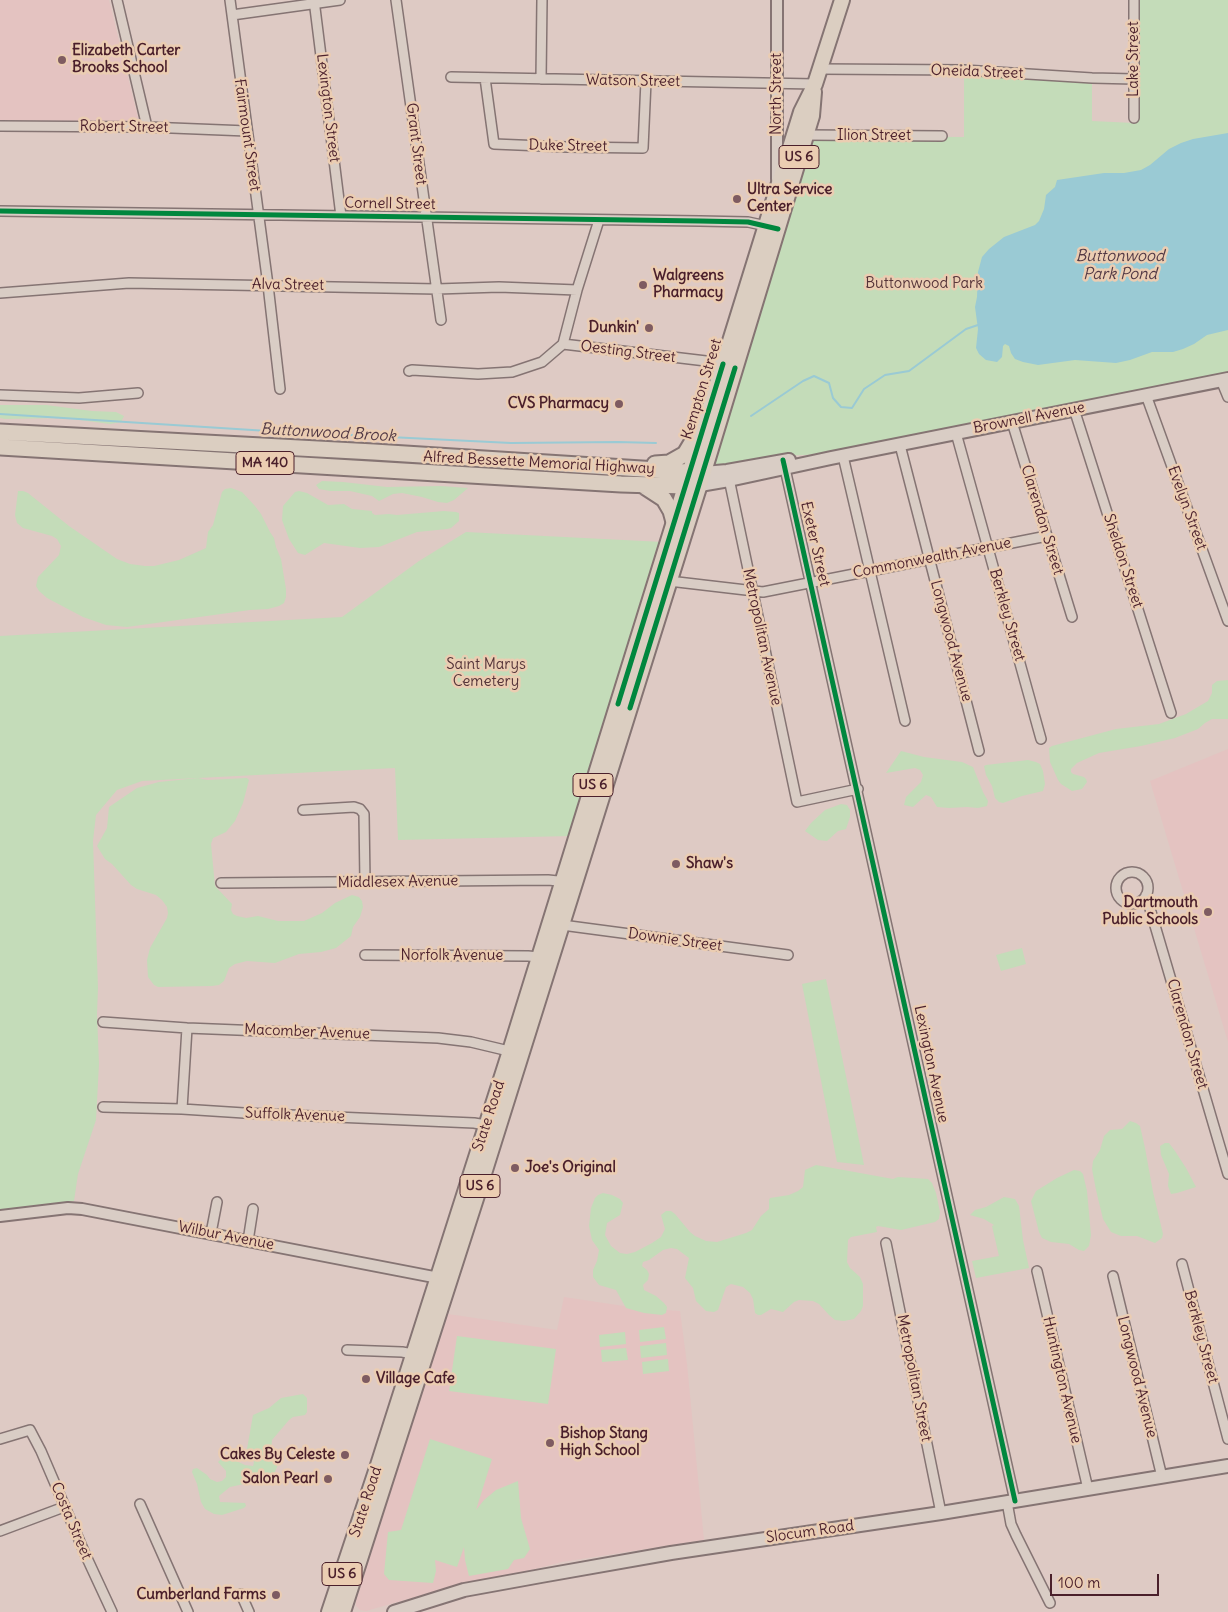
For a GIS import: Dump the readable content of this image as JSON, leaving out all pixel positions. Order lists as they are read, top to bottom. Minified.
{"streets":{"highway":["MA 140","Alfred Bessette Memorial Highway"],"main road":["US 6","Kempton Street","Brownell Avenue","State Road","Slocum Road"],"street":["Lake Street","Oneida Street","Watson Street","North Street","Lexington Street","Robert Street","Fairmount Street","Ilion Street","Grant Street","Duke Street","Cornell Street","Alva Street","Oesting Street","Evelyn Street","Clarendon Street","Exeter Street","Commonwealth Avenue","Sheldon Street","Berkley Street","Metropolitan Avenue","Longwood Avenue","Middlesex Avenue","Downie Street","Norfolk Avenue","Macomber Avenue","Lexington Avenue","Suffolk Avenue","Wilbur Avenue","Metropolitan Street","Huntington Avenue","Costa Street"]},"crossings":[["Lake Street","Oneida Street"],["Oneida Street","Kempton Street"],["Watson Street","North Street"],["Watson Street","Duke Street"],["Watson Street","Kempton Street"],["North Street","Kempton Street"],["Lexington Street","Cornell Street"],["Robert Street","Fairmount Street"],["Fairmount Street","Cornell Street"],["Fairmount Street","Alva Street"],["Ilion Street","Kempton Street"],["Grant Street","Cornell Street"],["Grant Street","Alva Street"],["Cornell Street","Kempton Street"],["Oesting Street","Kempton Street"],["Kempton Street","Brownell Avenue"],["Kempton Street","Alfred Bessette Memorial Highway"],["Kempton Street","Commonwealth Avenue"],["Kempton Street","State Road"],["Brownell Avenue","Alfred Bessette Memorial Highway"],["Brownell Avenue","Evelyn Street"],["Brownell Avenue","Clarendon Street"],["Brownell Avenue","Exeter Street"],["Brownell Avenue","Sheldon Street"],["Brownell Avenue","Berkley Street"],["Brownell Avenue","Metropolitan Avenue"],["Brownell Avenue","Longwood Avenue"],["Clarendon Street","Commonwealth Avenue"],["Exeter Street","Commonwealth Avenue"],["Exeter Street","Lexington Avenue"],["Commonwealth Avenue","Berkley Street"],["Commonwealth Avenue","Metropolitan Avenue"],["Commonwealth Avenue","Longwood Avenue"],["Metropolitan Avenue","Lexington Avenue"],["Longwood Avenue","Slocum Road"],["Middlesex Avenue","State Road"],["Downie Street","State Road"],["Norfolk Avenue","State Road"],["Macomber Avenue","State Road"],["Lexington Avenue","Slocum Road"],["Suffolk Avenue","State Road"],["State Road","Wilbur Avenue"],["Metropolitan Street","Slocum Road"],["Huntington Avenue","Slocum Road"]],"water":["Buttonwood Park Pond","Buttonwood Brook"],"parks":["Buttonwood Park","Saint Marys Cemetery"],"places":["Elizabeth Carter Brooks School","Ultra Service Center","Walgreens Pharmacy","Dunkin'","CVS Pharmacy","Shaw's","Dartmouth Public Schools","Joe's Original","Village Cafe","Bishop Stang High School","Cakes By Celeste","Salon Pearl","Cumberland Farms"],"scale_bar":"100 m"}
